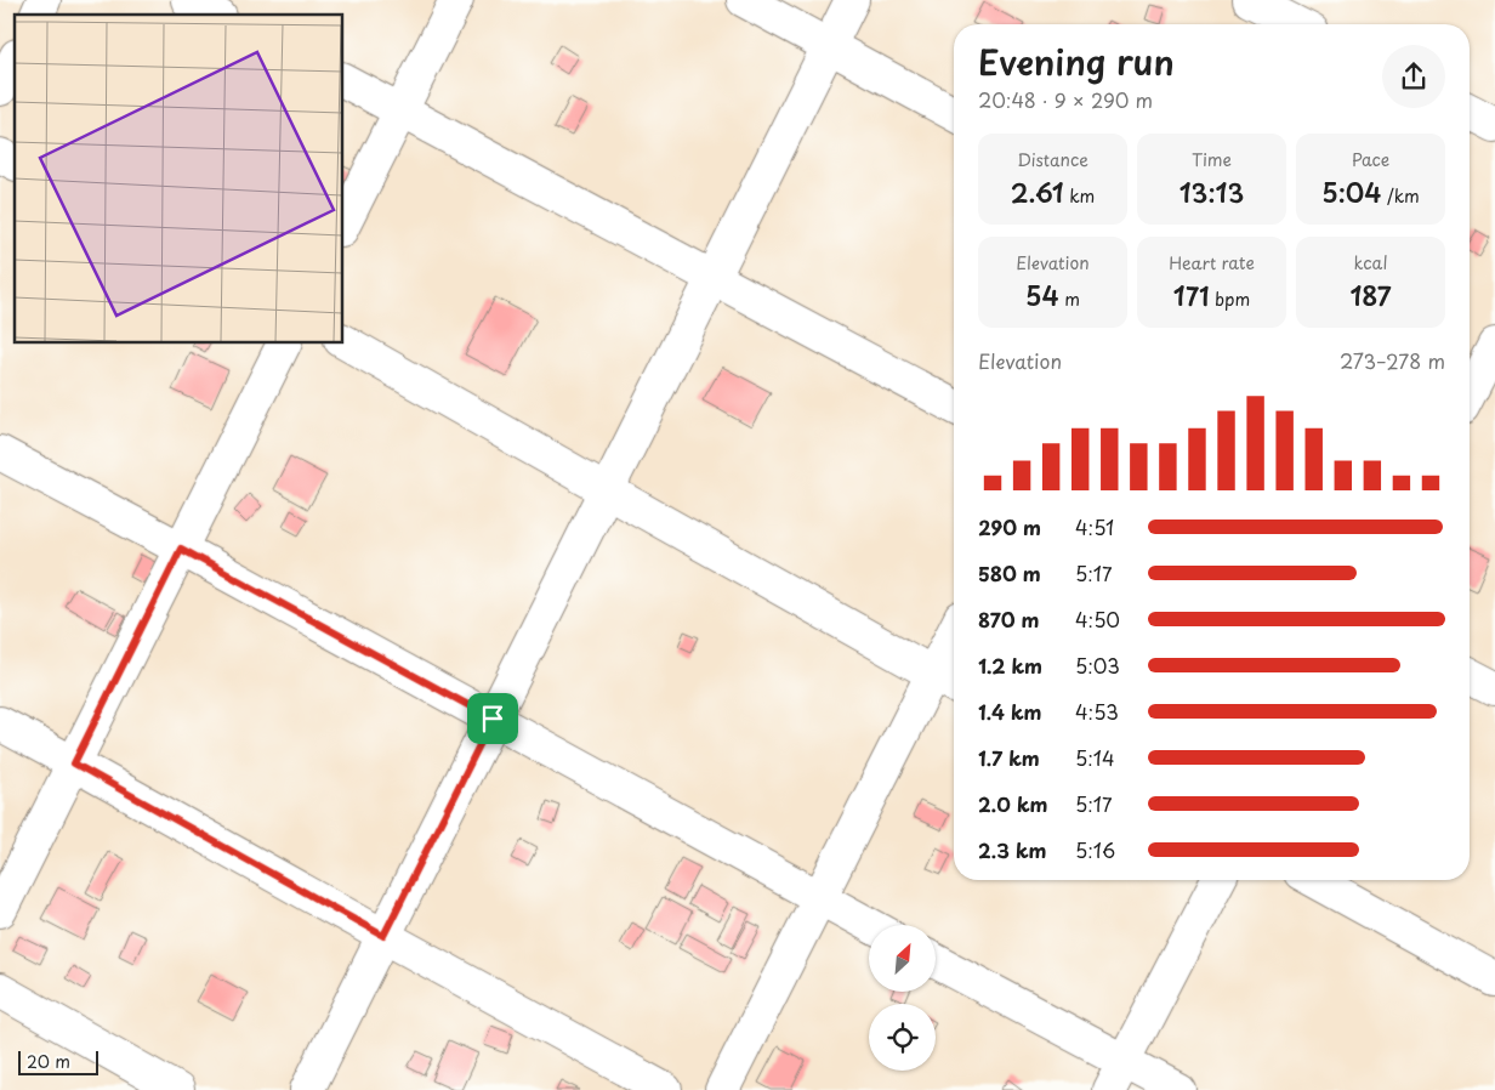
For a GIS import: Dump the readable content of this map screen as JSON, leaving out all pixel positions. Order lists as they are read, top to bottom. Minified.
{"scale_bar":"20 m","north":"top right","page":{"heading":["Evening run","20:48 · 9 × 290 m"],"stats":[["Distance","2.61 km"],["Time","13:13"],["Pace","5:04 /km"],["Elevation","54 m"],["Heart rate","171 bpm"],["kcal","187"]],"chart":["Elevation","273–278 m"],"list":[{"name":"290 m","note":"4:51"},{"name":"580 m","note":"5:17"},{"name":"870 m","note":"4:50"},{"name":"1.2 km","note":"5:03"},{"name":"1.4 km","note":"4:53"},{"name":"1.7 km","note":"5:14"},{"name":"2.0 km","note":"5:17"},{"name":"2.3 km","note":"5:16"}],"scale":"20 m"}}
